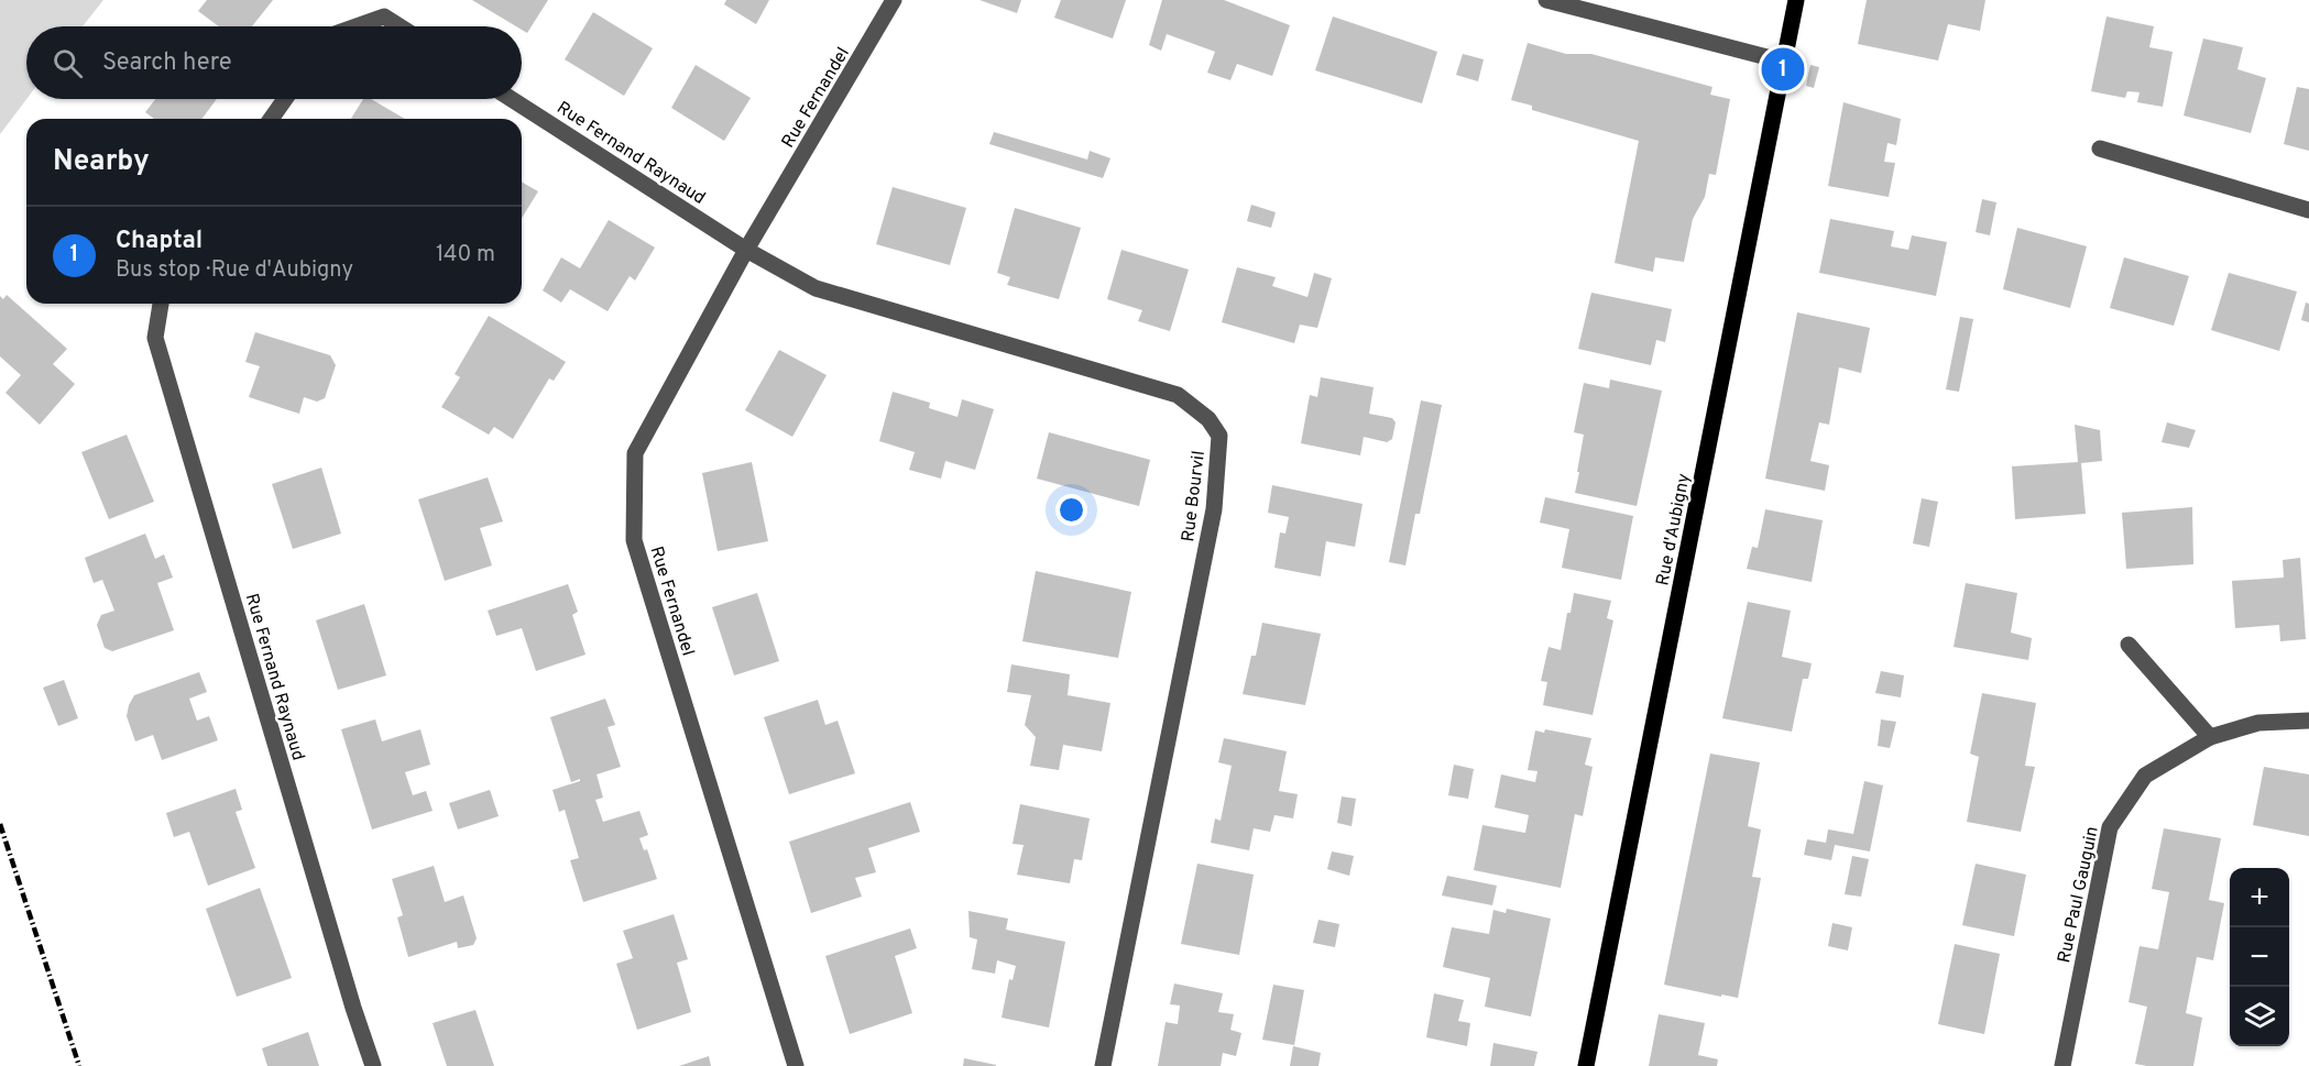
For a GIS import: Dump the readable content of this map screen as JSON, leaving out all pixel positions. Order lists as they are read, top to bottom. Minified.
{"streets":{"main road":["Rue d'Aubigny"],"street":["Rue Fernandel","Rue Fernand Raynaud","Rue Bourvil","Rue Paul Gauguin"]},"crossings":[["Rue Fernandel","Rue Fernand Raynaud"],["Rue Fernandel","Rue Bourvil"],["Rue Fernand Raynaud","Rue Bourvil"]],"page":{"search":"Search here","pins":"1","heading":"Nearby","list":[{"mark":"1","name":"Chaptal","note":"Bus stop · Rue d'Aubigny","value":"140 m"}],"map_buttons":["+","−"]}}
